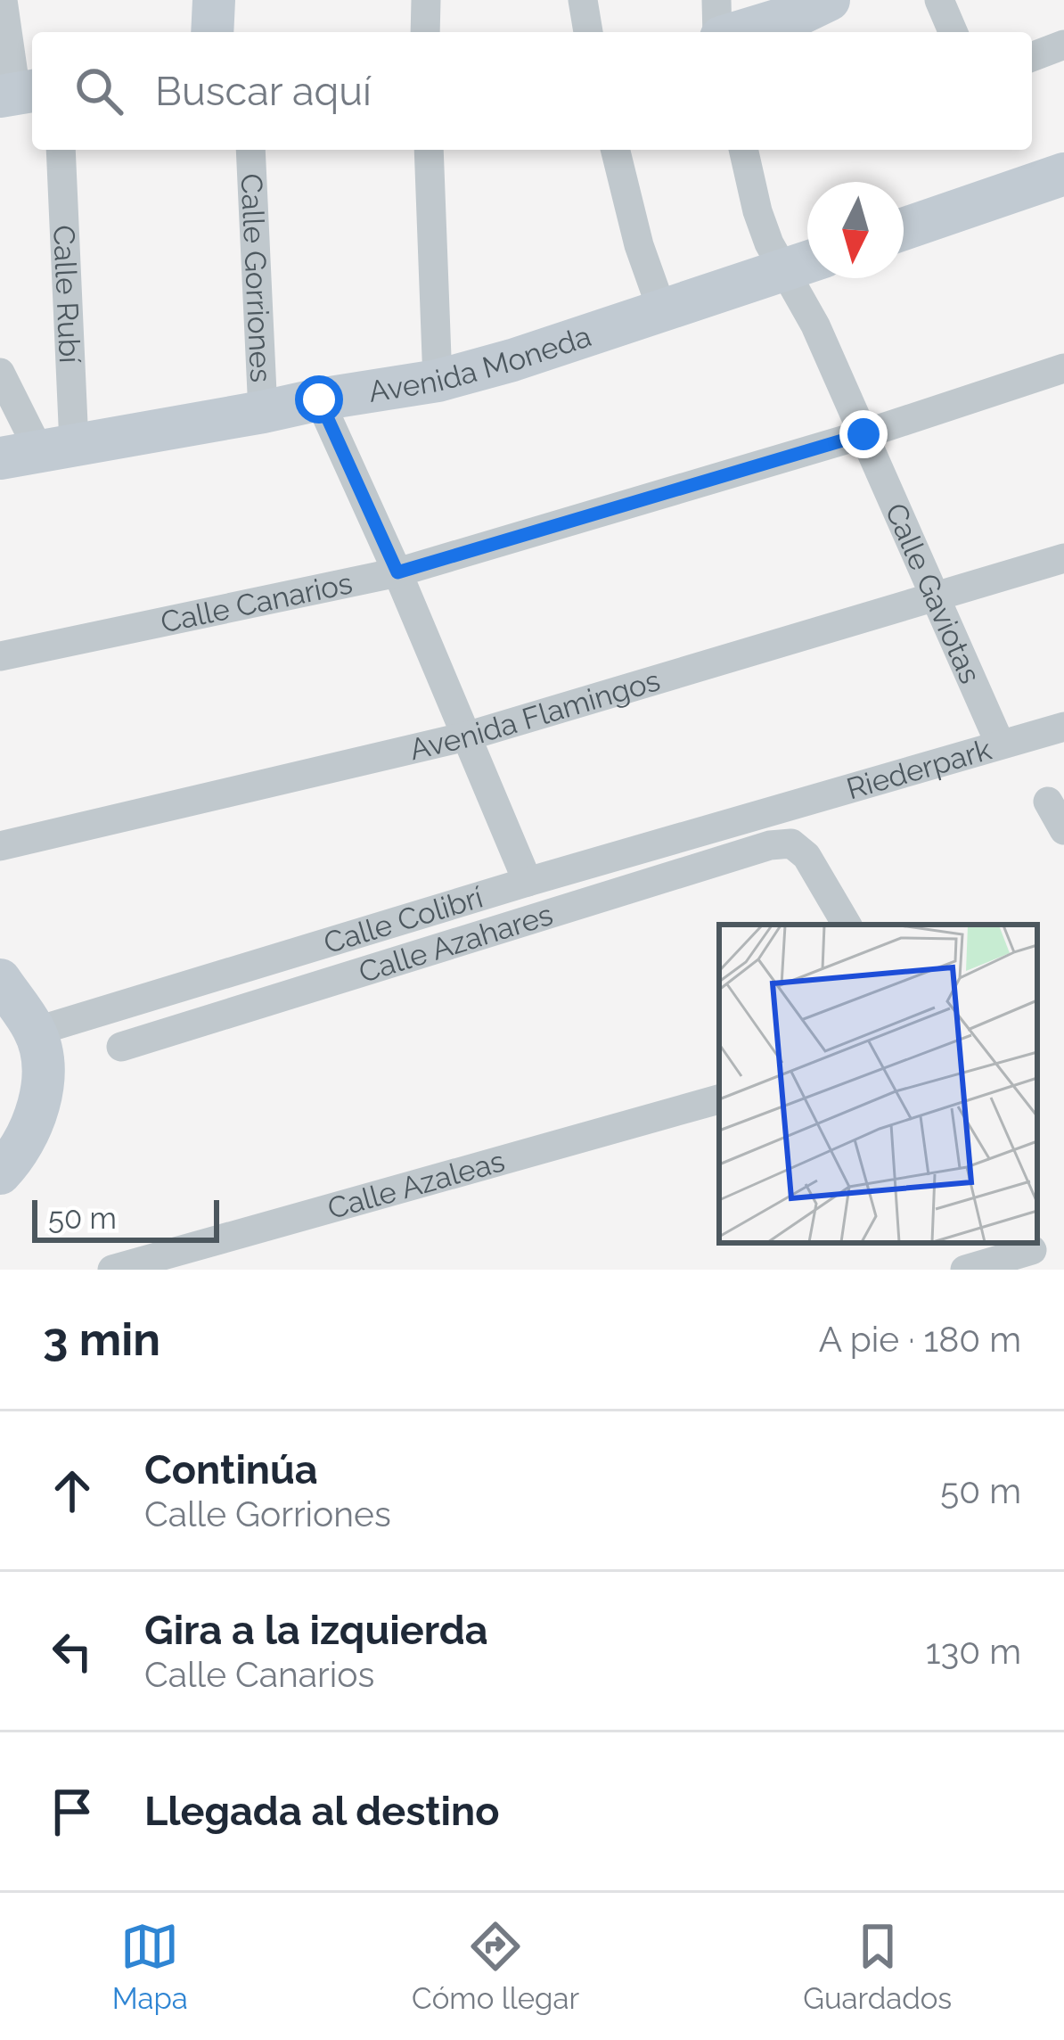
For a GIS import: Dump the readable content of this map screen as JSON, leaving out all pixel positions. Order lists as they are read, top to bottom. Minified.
{"streets":{"main road":["Avenida Moneda"],"street":["Calle Gorriones","Calle Rubí","Calle Gaviotas","Calle Canarios","Avenida Flamingos","Riederpark","Calle Colibrí","Calle Azahares","Calle Azaleas"]},"crossings":[["Calle Gorriones","Avenida Moneda"],["Calle Gorriones","Calle Canarios"],["Calle Gorriones","Avenida Flamingos"],["Calle Gorriones","Calle Colibrí"],["Calle Rubí","Avenida Moneda"],["Avenida Moneda","Calle Gaviotas"],["Calle Gaviotas","Calle Canarios"],["Calle Gaviotas","Avenida Flamingos"],["Calle Gaviotas","Riederpark"],["Riederpark","Calle Colibrí"]],"scale_bar":"50 m","north":"bottom","page":{"search":"Buscar aquí","scale":"50 m","heading":["3 min","A pie · 180 m"],"list":[["Continúa","Calle Gorriones","50 m"],["Gira a la izquierda","Calle Canarios","130 m"],"Llegada al destino"],"nav":["Mapa","Cómo llegar","Guardados"]}}
